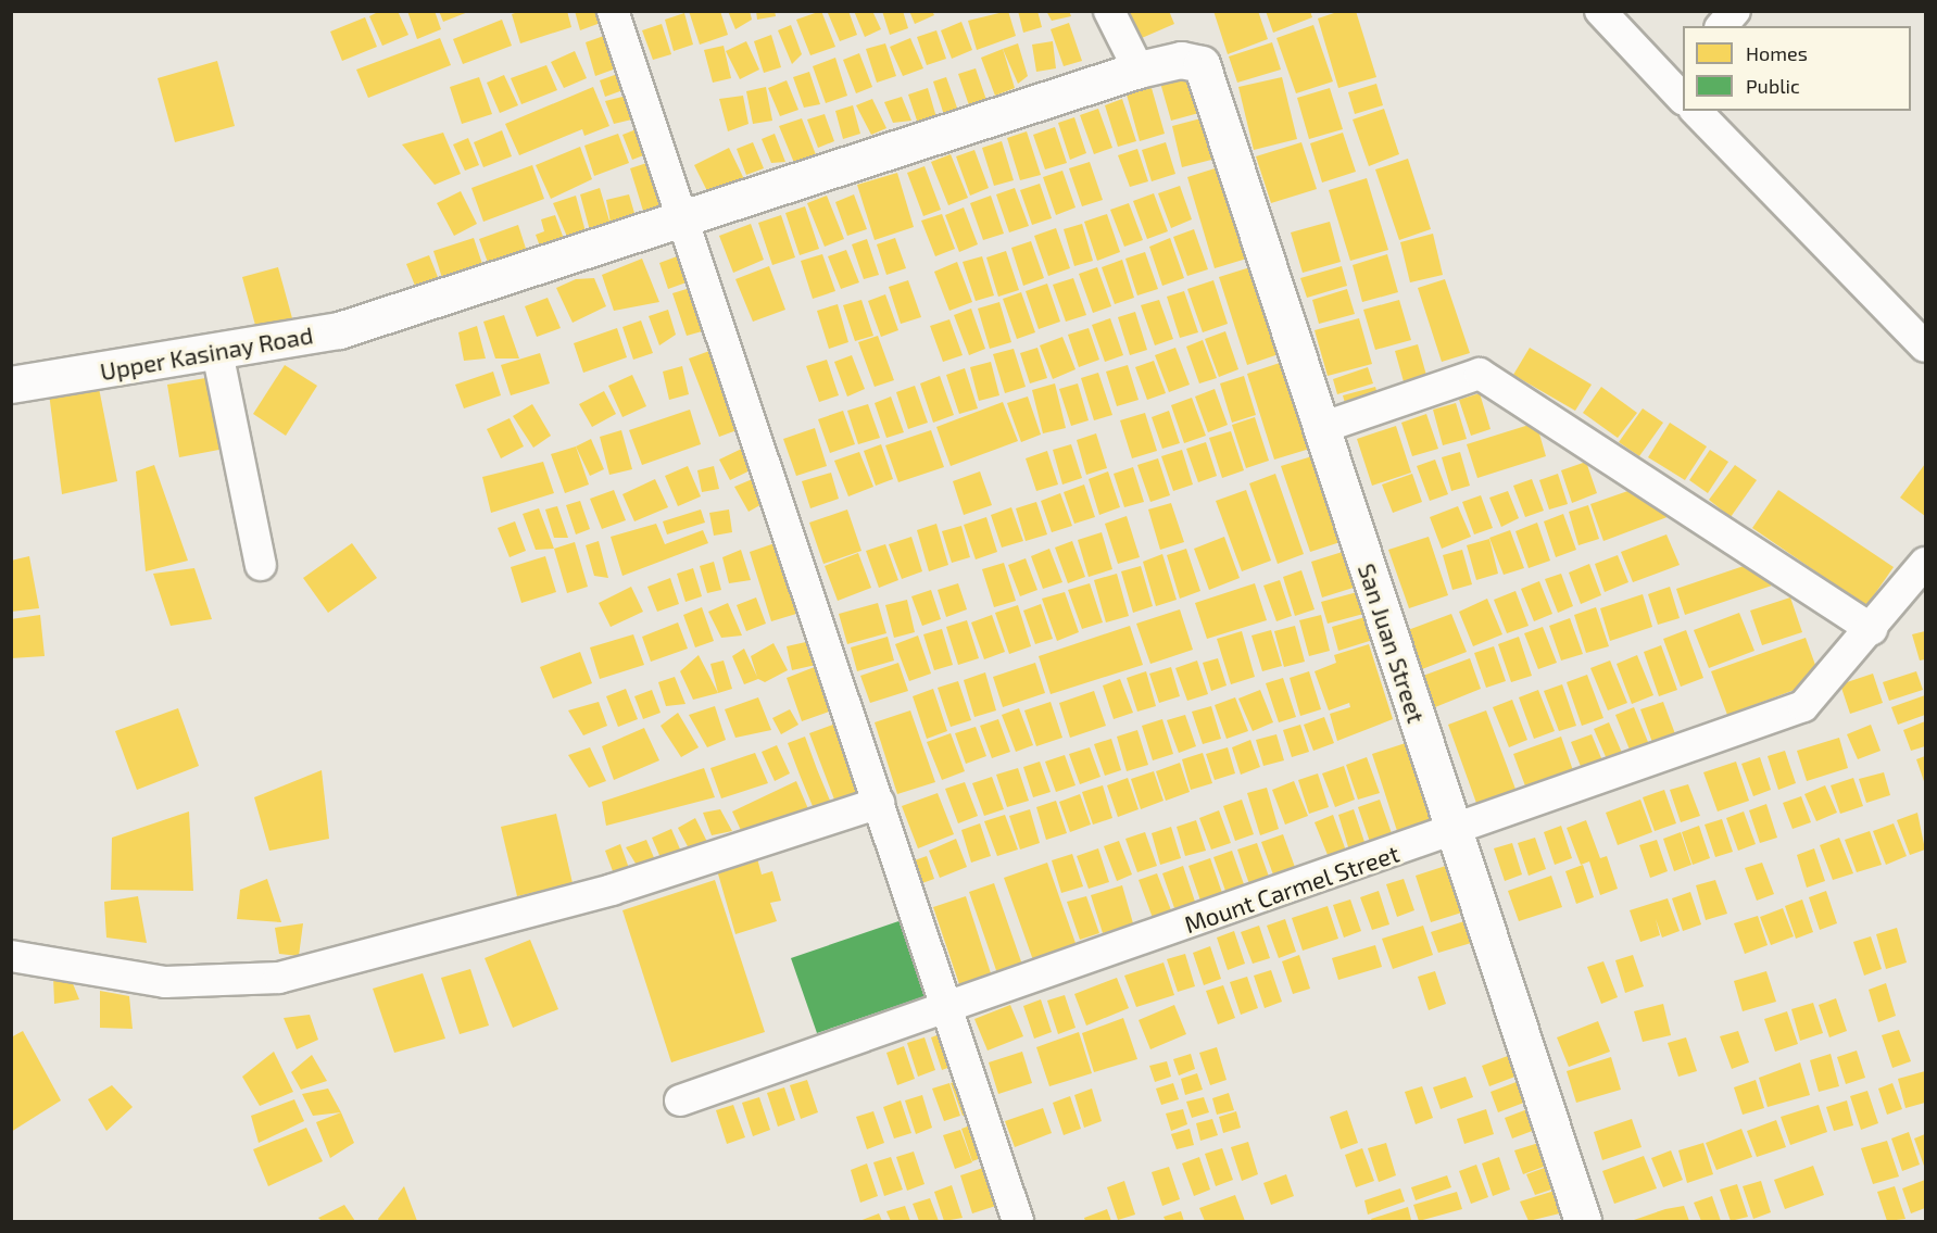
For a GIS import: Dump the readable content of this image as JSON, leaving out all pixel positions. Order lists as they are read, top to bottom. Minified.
{"streets":{"street":["Upper Kasinay Road","San Juan Street","Mount Carmel Street"]},"crossings":[["Upper Kasinay Road","San Juan Street"],["San Juan Street","Mount Carmel Street"]],"legend":["Homes","Public"]}
